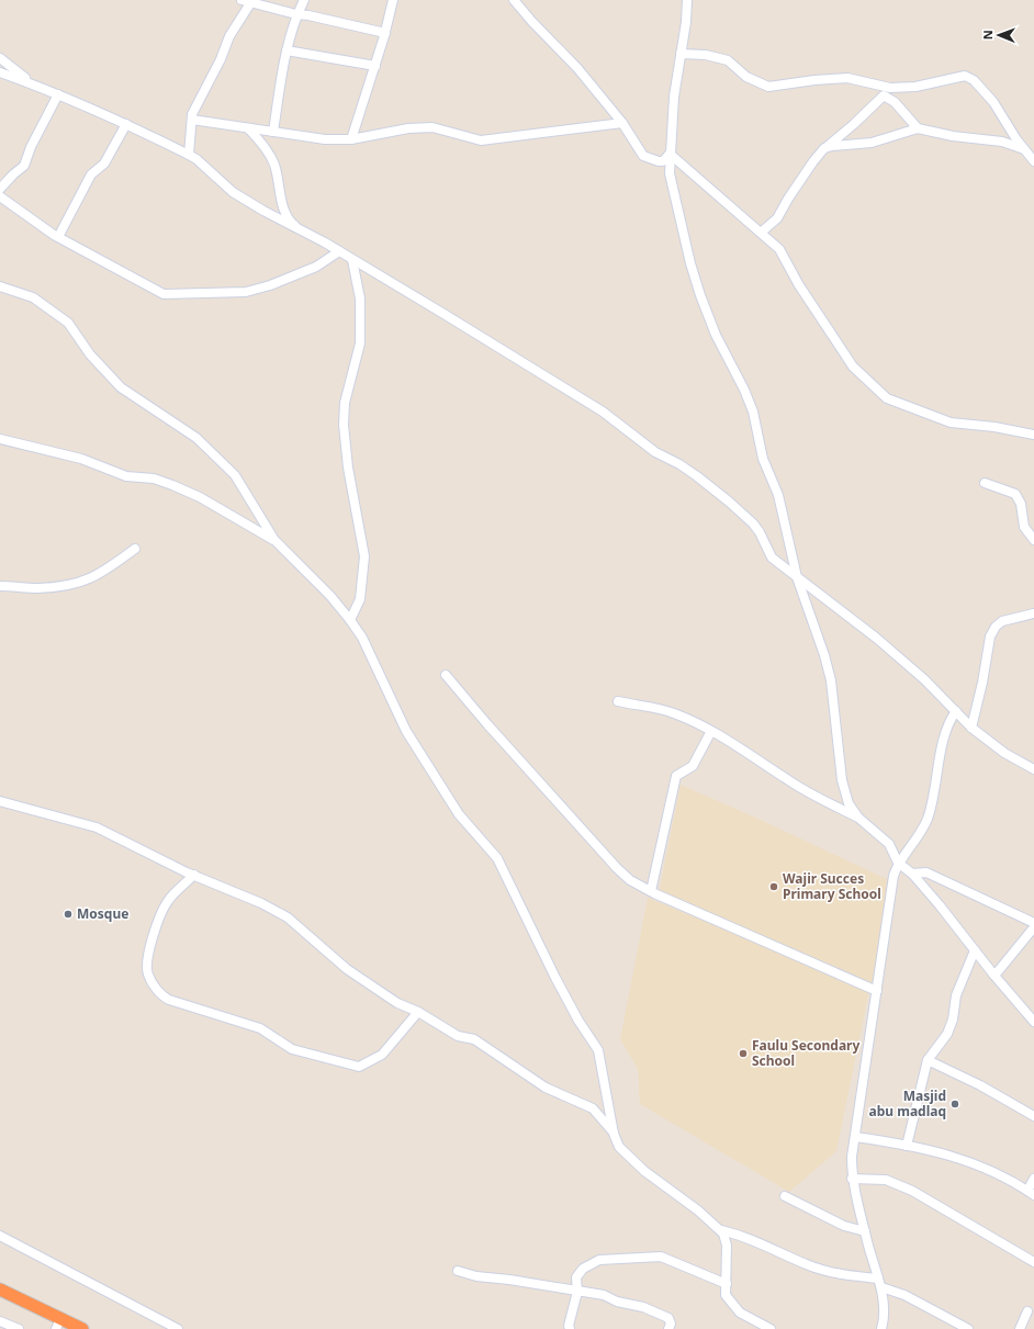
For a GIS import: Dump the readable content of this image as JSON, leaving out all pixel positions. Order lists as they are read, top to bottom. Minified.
{"places":["Wajir Succes Primary School","Mosque","Faulu Secondary School","Masjid abu madlaq"],"north":"left"}
